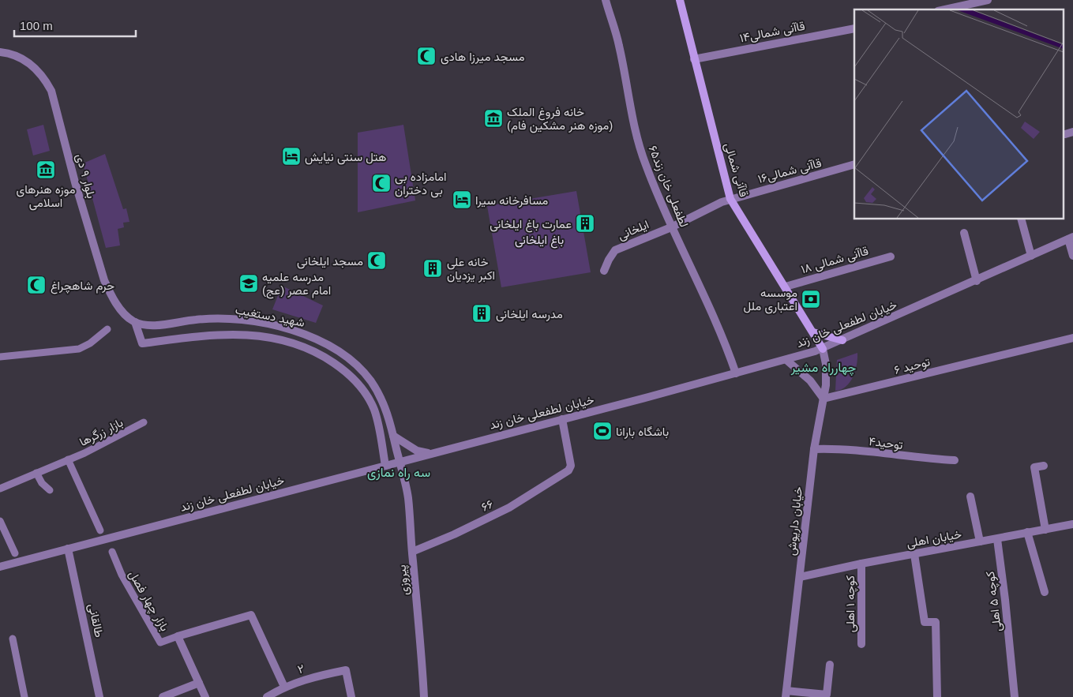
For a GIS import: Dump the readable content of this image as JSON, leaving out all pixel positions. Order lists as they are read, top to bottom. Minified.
{"streets":{"main road":["قاآنی شمالی"],"street":["قاآنی شمالی۱۴","قاآنی شمالی۱۶","بلوار ۹ دی","لطفعلی خان زند۶۵","ایلخانی","۱۸ قاآنی شمالی","شهید دستغیب","خیابان لطفعلی خان زند","۶ توحید","بازار زرگرها","توحید۴","۶۶","خیابان داریوش","خیابان اهلی","پیروزی","بازار چهار فصل","کوچه ۵ اهلی","کوچه ۱ اهلی","طالقانی","۲"]},"crossings":[["قاآنی شمالی۱۴","قاآنی شمالی"],["قاآنی شمالی","قاآنی شمالی۱۶"],["قاآنی شمالی","۱۸ قاآنی شمالی"],["قاآنی شمالی","خیابان لطفعلی خان زند"],["قاآنی شمالی","خیابان داریوش"],["قاآنی شمالی۱۶","لطفعلی خان زند۶۵"],["قاآنی شمالی۱۶","ایلخانی"],["بلوار ۹ دی","شهید دستغیب"],["لطفعلی خان زند۶۵","ایلخانی"],["لطفعلی خان زند۶۵","خیابان لطفعلی خان زند"],["شهید دستغیب","خیابان لطفعلی خان زند"],["شهید دستغیب","پیروزی"],["خیابان لطفعلی خان زند","۶۶"],["خیابان لطفعلی خان زند","خیابان داریوش"],["خیابان لطفعلی خان زند","پیروزی"],["خیابان لطفعلی خان زند","طالقانی"],["۶ توحید","خیابان داریوش"],["توحید۴","خیابان داریوش"],["۶۶","پیروزی"],["خیابان داریوش","خیابان اهلی"],["خیابان اهلی","کوچه ۵ اهلی"],["خیابان اهلی","کوچه ۱ اهلی"]],"districts":["چهارراه مشیر","سه راه نمازی"],"parks":["باغ ایلخانی"],"places":{"mosque":["مسجد میرزا هادی","امامزاده بی بی دختران","مسجد ایلخانی","حرم شاهچراغ"],"museum":["خانه فروغ الملک (موزه هنر مشکین فام)","موزه هنرهای اسلامی"],"hotel":["هتل سنتی نیایش","مسافرخانه سیرا"],"building":["عمارت باغ ایلخانی","خانه علی اکبر یزدیان","مدرسه ایلخانی"],"school or university":["مدرسه علمیه امام عصر (عج)"],"bank":["موسسه اعتباری ملل"],"sports":["باشگاه بارانا"]},"scale_bar":"100 m"}
